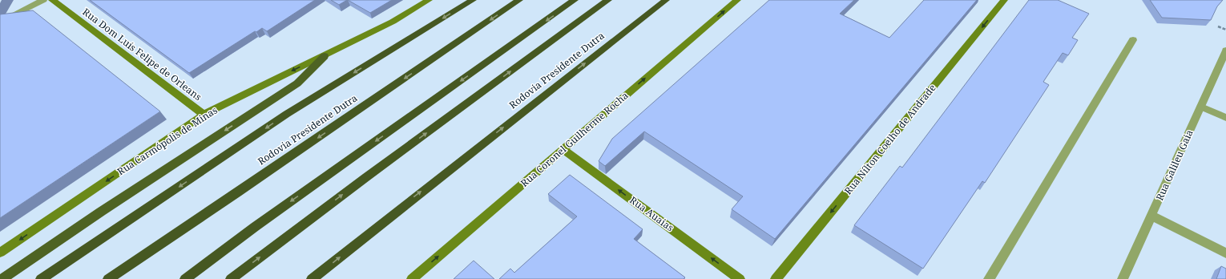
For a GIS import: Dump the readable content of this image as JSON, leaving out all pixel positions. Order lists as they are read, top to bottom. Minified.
{"streets":{"highway":["Rodovia Presidente Dutra"],"main road":["Rua Dom Luís Felipe de Orleans","Rua Coronel Guilherme Rocha","Rua Nílton Coelho de Andrade","Rua Carmópolis de Minas","Rua Auaias"],"street":["Rua Galileu Gaia"]},"crossings":[["Rua Dom Luís Felipe de Orleans","Rua Carmópolis de Minas"],["Rua Coronel Guilherme Rocha","Rua Auaias"]],"one_way":["Rua Coronel Guilherme Rocha","Rua Nílton Coelho de Andrade","Rua Carmópolis de Minas","Rua Auaias"]}
